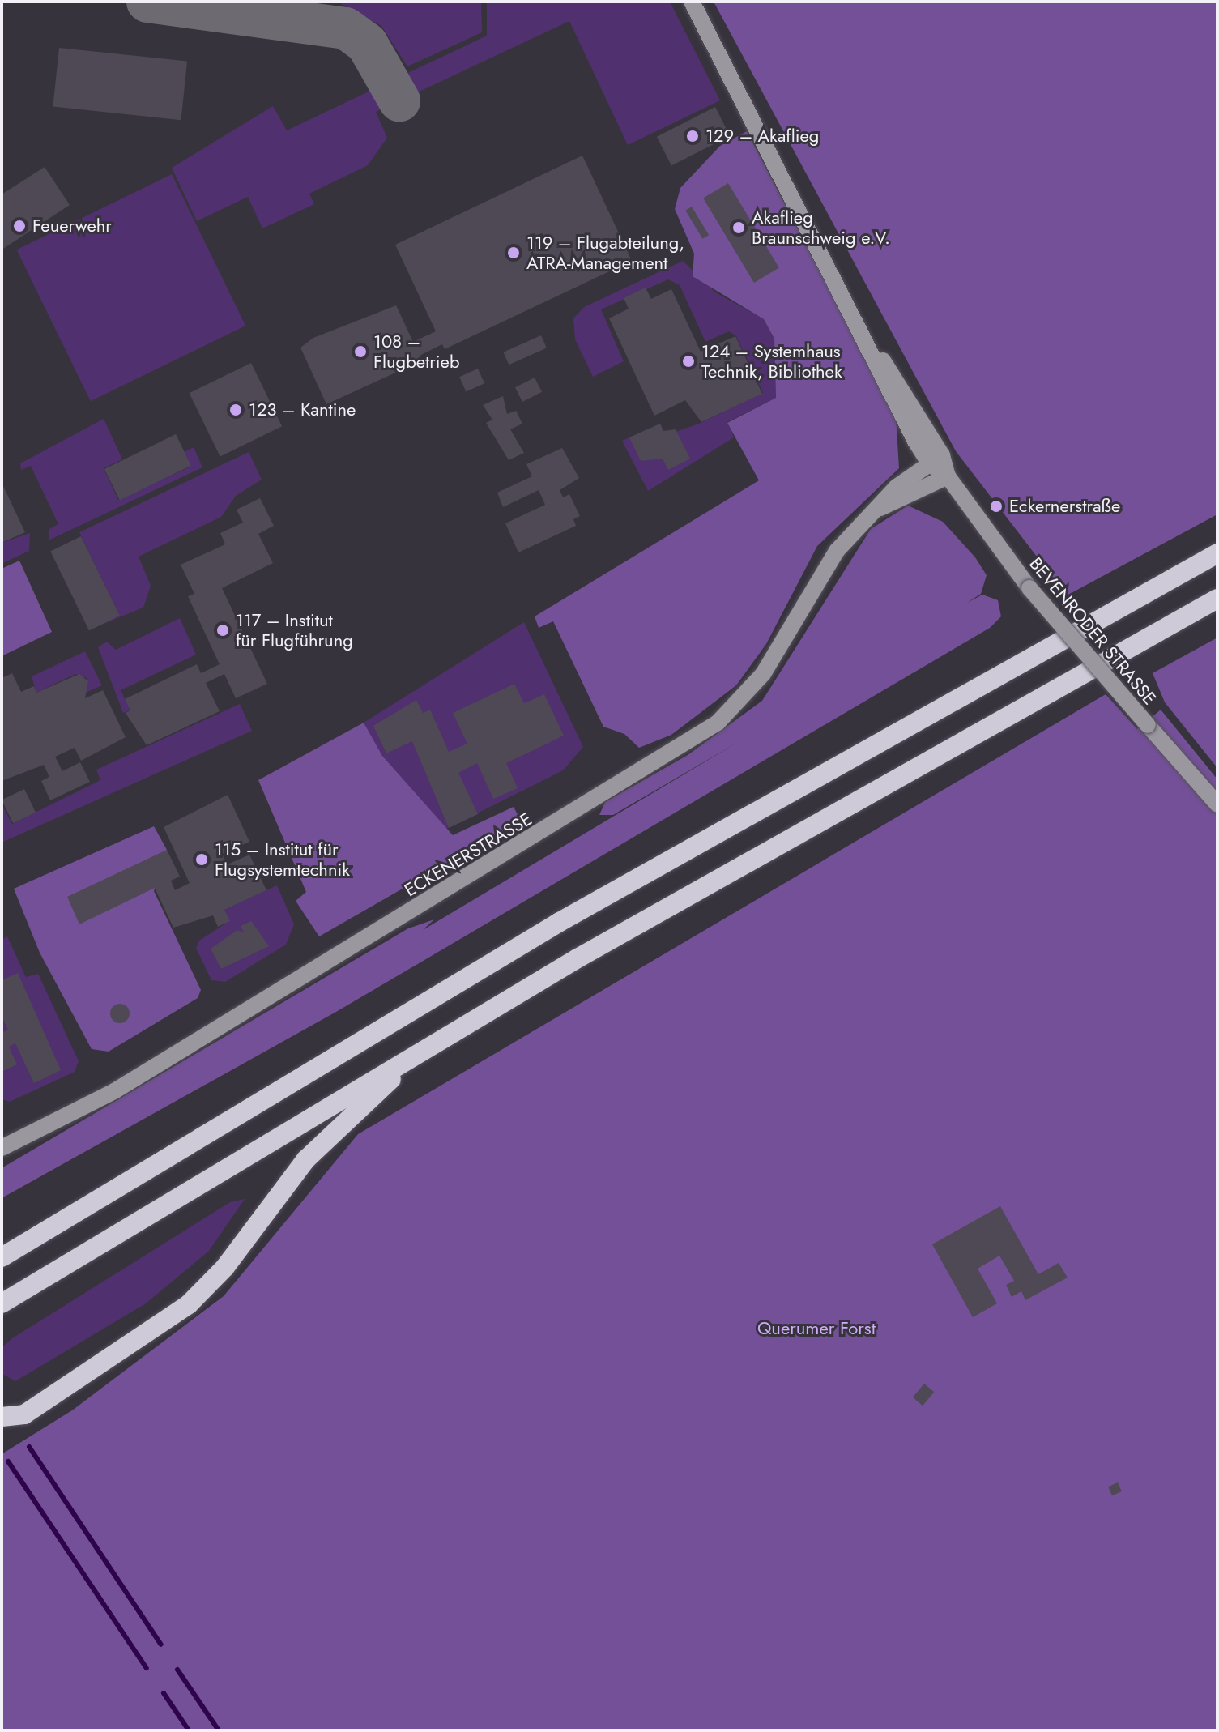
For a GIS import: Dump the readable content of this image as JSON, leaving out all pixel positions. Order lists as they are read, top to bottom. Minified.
{"streets":{"main road":["BEVENRODER STRASSE","ECKENERSTRASSE"]},"crossings":[["BEVENRODER STRASSE","ECKENERSTRASSE"]],"parks":["Querumer Forst"],"places":["129 – Akaflieg","Feuerwehr","Akaflieg Braunschweig e.V.","119 – Flugabteilung, ATRA-Management","108 – Flugbetrieb","124 – Systemhaus Technik, Bibliothek","123 – Kantine","Eckernerstraße","117 – Institut für Flugführung","115 – Institut für Flugsystemtechnik"]}
